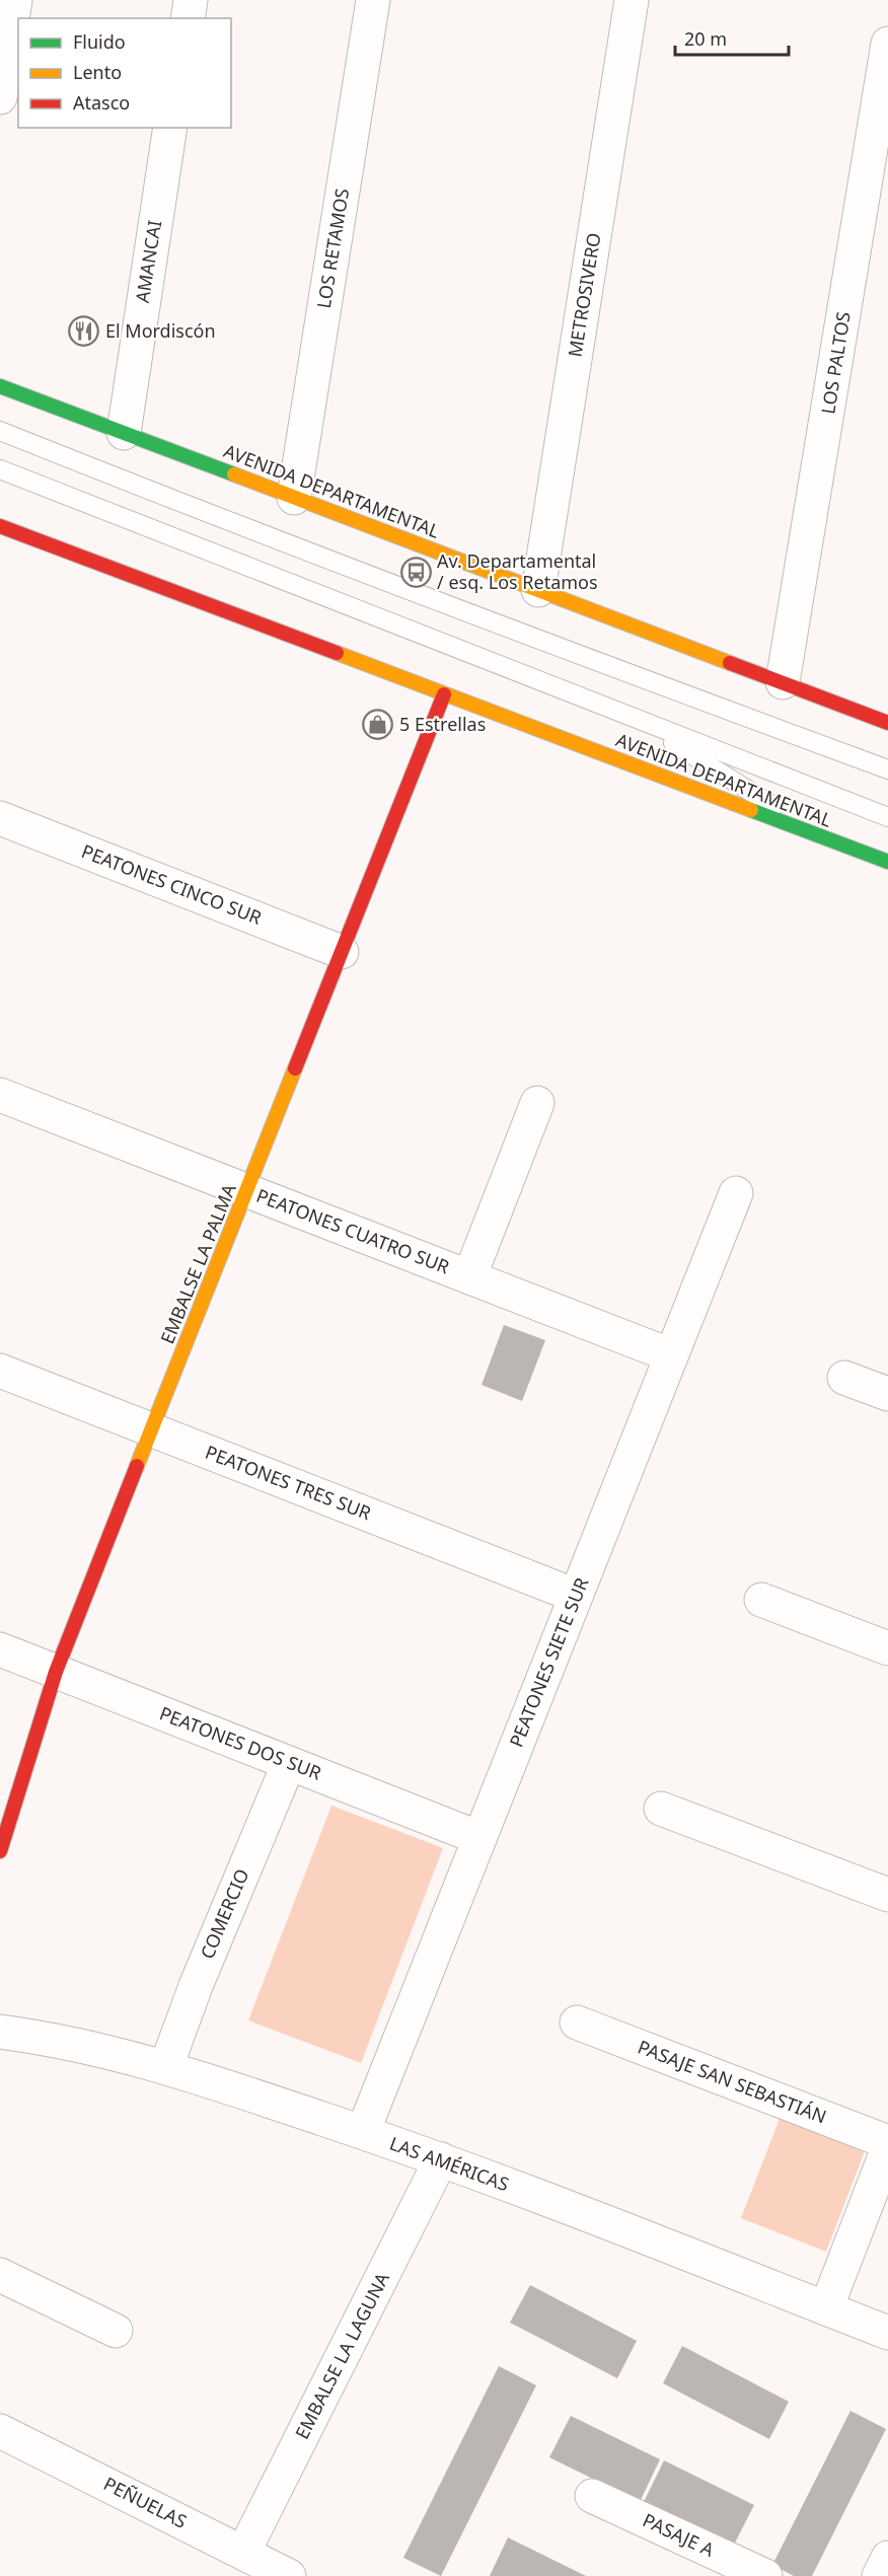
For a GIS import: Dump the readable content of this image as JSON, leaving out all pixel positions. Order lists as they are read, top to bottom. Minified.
{"streets":{"main road":["AVENIDA DEPARTAMENTAL","EMBALSE LA PALMA"],"street":["LOS RETAMOS","AMANCAI","METROSIVERO","LOS PALTOS","PEATONES CINCO SUR","PEATONES CUATRO SUR","PEATONES TRES SUR","PEATONES SIETE SUR","PEATONES DOS SUR","COMERCIO","PASAJE SAN SEBASTIÁN","LAS AMÉRICAS","EMBALSE LA LAGUNA","PEÑUELAS","PASAJE A"]},"crossings":[["LOS RETAMOS","AVENIDA DEPARTAMENTAL"],["AMANCAI","AVENIDA DEPARTAMENTAL"],["METROSIVERO","AVENIDA DEPARTAMENTAL"],["LOS PALTOS","AVENIDA DEPARTAMENTAL"],["AVENIDA DEPARTAMENTAL","EMBALSE LA PALMA"],["PEATONES CINCO SUR","EMBALSE LA PALMA"],["PEATONES CUATRO SUR","EMBALSE LA PALMA"],["PEATONES CUATRO SUR","PEATONES SIETE SUR"],["EMBALSE LA PALMA","PEATONES TRES SUR"],["EMBALSE LA PALMA","PEATONES DOS SUR"],["PEATONES TRES SUR","PEATONES SIETE SUR"],["PEATONES SIETE SUR","PEATONES DOS SUR"],["PEATONES SIETE SUR","LAS AMÉRICAS"],["PEATONES DOS SUR","COMERCIO"],["COMERCIO","LAS AMÉRICAS"],["LAS AMÉRICAS","EMBALSE LA LAGUNA"],["EMBALSE LA LAGUNA","PEÑUELAS"]],"places":{"restaurant":["El Mordiscón"],"bus stop":["Av. Departamental / esq. Los Retamos"],"shop":["5 Estrellas"]},"legend":["Fluido","Lento","Atasco"],"scale_bar":"20 m"}
